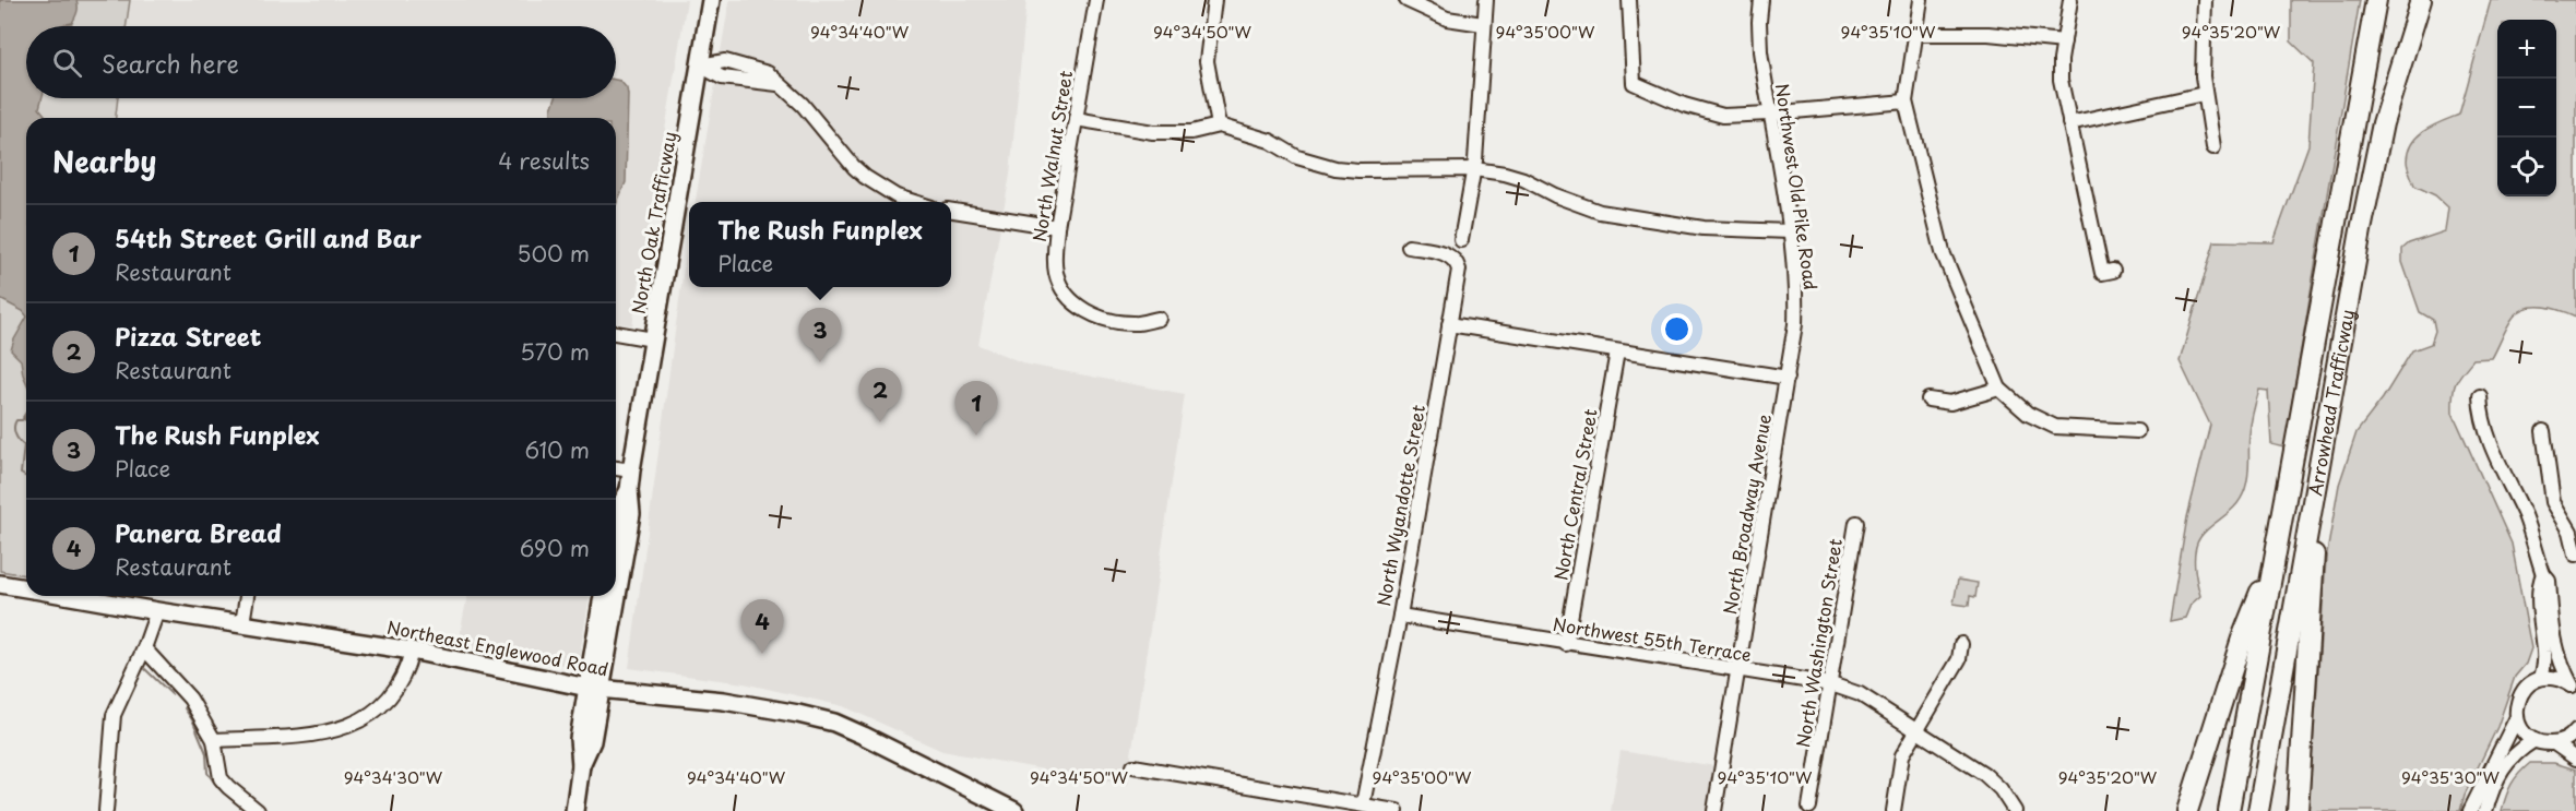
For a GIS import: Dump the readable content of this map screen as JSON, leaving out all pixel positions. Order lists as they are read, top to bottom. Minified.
{"streets":{"highway":["Arrowhead Trafficway"],"main road":["North Oak Trafficway","Northeast Englewood Road"],"street":["North Walnut Street","Northwest Old Pike Road","North Central Street","North Wyandotte Street","North Broadway Avenue","Northwest 55th Terrace","North Washington Street"]},"crossings":[["Northwest Old Pike Road","North Broadway Avenue"],["North Oak Trafficway","Northeast Englewood Road"],["North Central Street","Northwest 55th Terrace"],["North Wyandotte Street","Northwest 55th Terrace"],["North Broadway Avenue","Northwest 55th Terrace"],["Northwest 55th Terrace","North Washington Street"]],"page":{"map_buttons":["+","−"],"search":"Search here","heading":["Nearby","4 results"],"popup":["The Rush Funplex","Place"],"list":[{"mark":"1","name":"54th Street Grill and Bar","note":"Restaurant","value":"500 m"},{"mark":"2","name":"Pizza Street","note":"Restaurant","value":"570 m"},{"mark":"3","name":"The Rush Funplex","note":"Place","value":"610 m"},{"mark":"4","name":"Panera Bread","note":"Restaurant","value":"690 m"}],"pins":["3","2","1","4"]},"coordinates":["94°34'50\"W","94°35'00\"W","94°35'10\"W","94°34'40\"W","94°35'20\"W","94°34'30\"W","94°35'30\"W"]}
